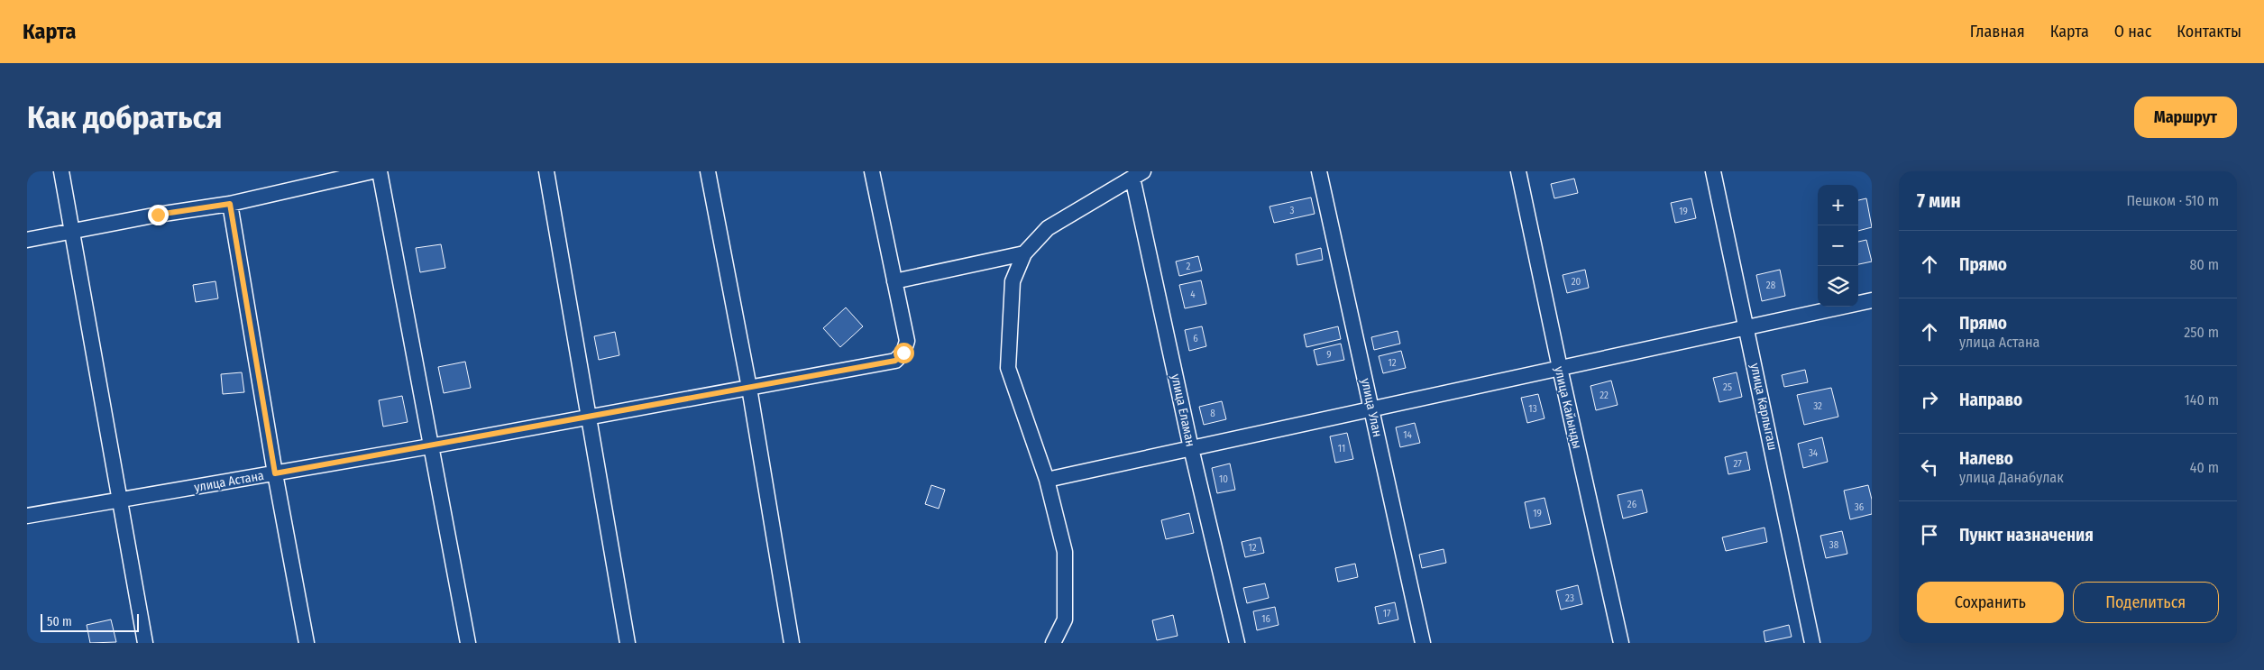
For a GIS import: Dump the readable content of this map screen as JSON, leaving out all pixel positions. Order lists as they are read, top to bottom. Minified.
{"streets":{"street":["улица Карлыгаш","улица Улан","улица Кайынды","улица Еламан","улица Астана"]},"house_numbers":["3","19","2","20","28","4","6","9","12","25","22","32","13","8","14","11","34","27","10","26","36","19","38","12","23","17","16"],"scale_bar":"50 m","page":{"header":"Карта","nav":["Главная","Карта","О нас","Контакты"],"buttons":["Маршрут",["Сохранить","Поделиться"]],"title":"Как добраться","heading":["7 мин","Пешком · 510 m"],"map_buttons":["+","−"],"list":[["Прямо","80 m"],["Прямо","улица Астана","250 m"],["Направо","140 m"],["Налево","улица Данабулак","40 m"],"Пункт назначения"],"scale":"50 m"}}
